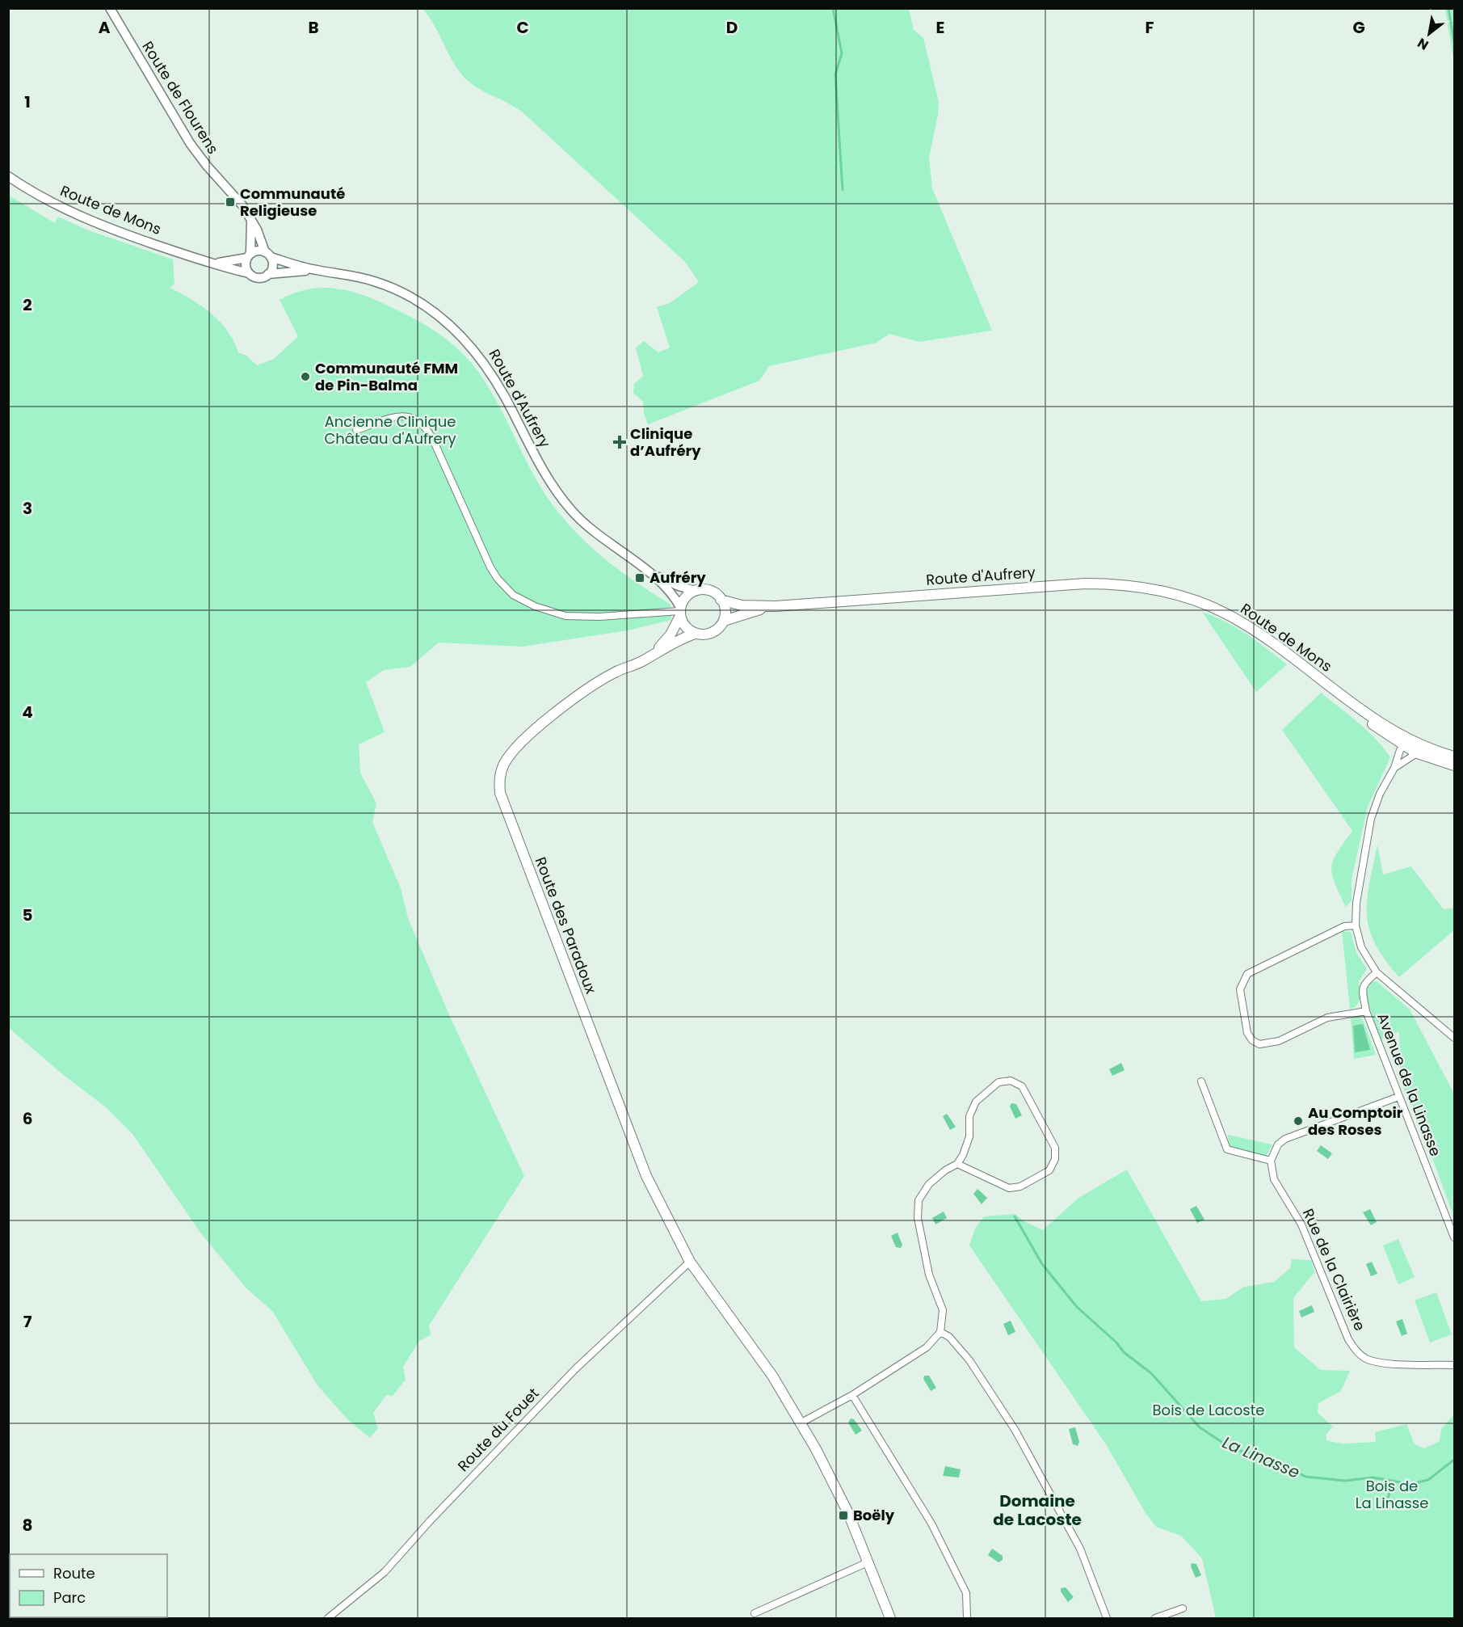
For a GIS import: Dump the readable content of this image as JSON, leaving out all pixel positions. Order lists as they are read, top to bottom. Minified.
{"streets":{"main road":["Route de Mons","Route d'Aufrery","Route des Paradoux"],"street":["Route de Flourens","Avenue de la Linasse","Rue de la Clairière","Route du Fouet"]},"crossings":[["Route de Flourens","Route de Mons"],["Route de Flourens","Route d'Aufrery"],["Route de Mons","Route d'Aufrery"],["Route d'Aufrery","Route des Paradoux"],["Route des Paradoux","Route du Fouet"]],"districts":["Domaine de Lacoste"],"water":["La Linasse"],"parks":["Ancienne Clinique Château d'Aufrery","Bois de Lacoste","Bois de La Linasse"],"places":{"transit":["Communauté Religieuse","Aufréry","Boëly"],"other":["Communauté FMM de Pin-Balma","Au Comptoir des Roses"],"health":["Clinique d’Aufréry"]},"legend":["Route","Parc"],"north":"bottom left","grid":{"columns":["A","B","C","D","E","F","G"],"rows":["1","2","3","4","5","6","7","8"]}}
